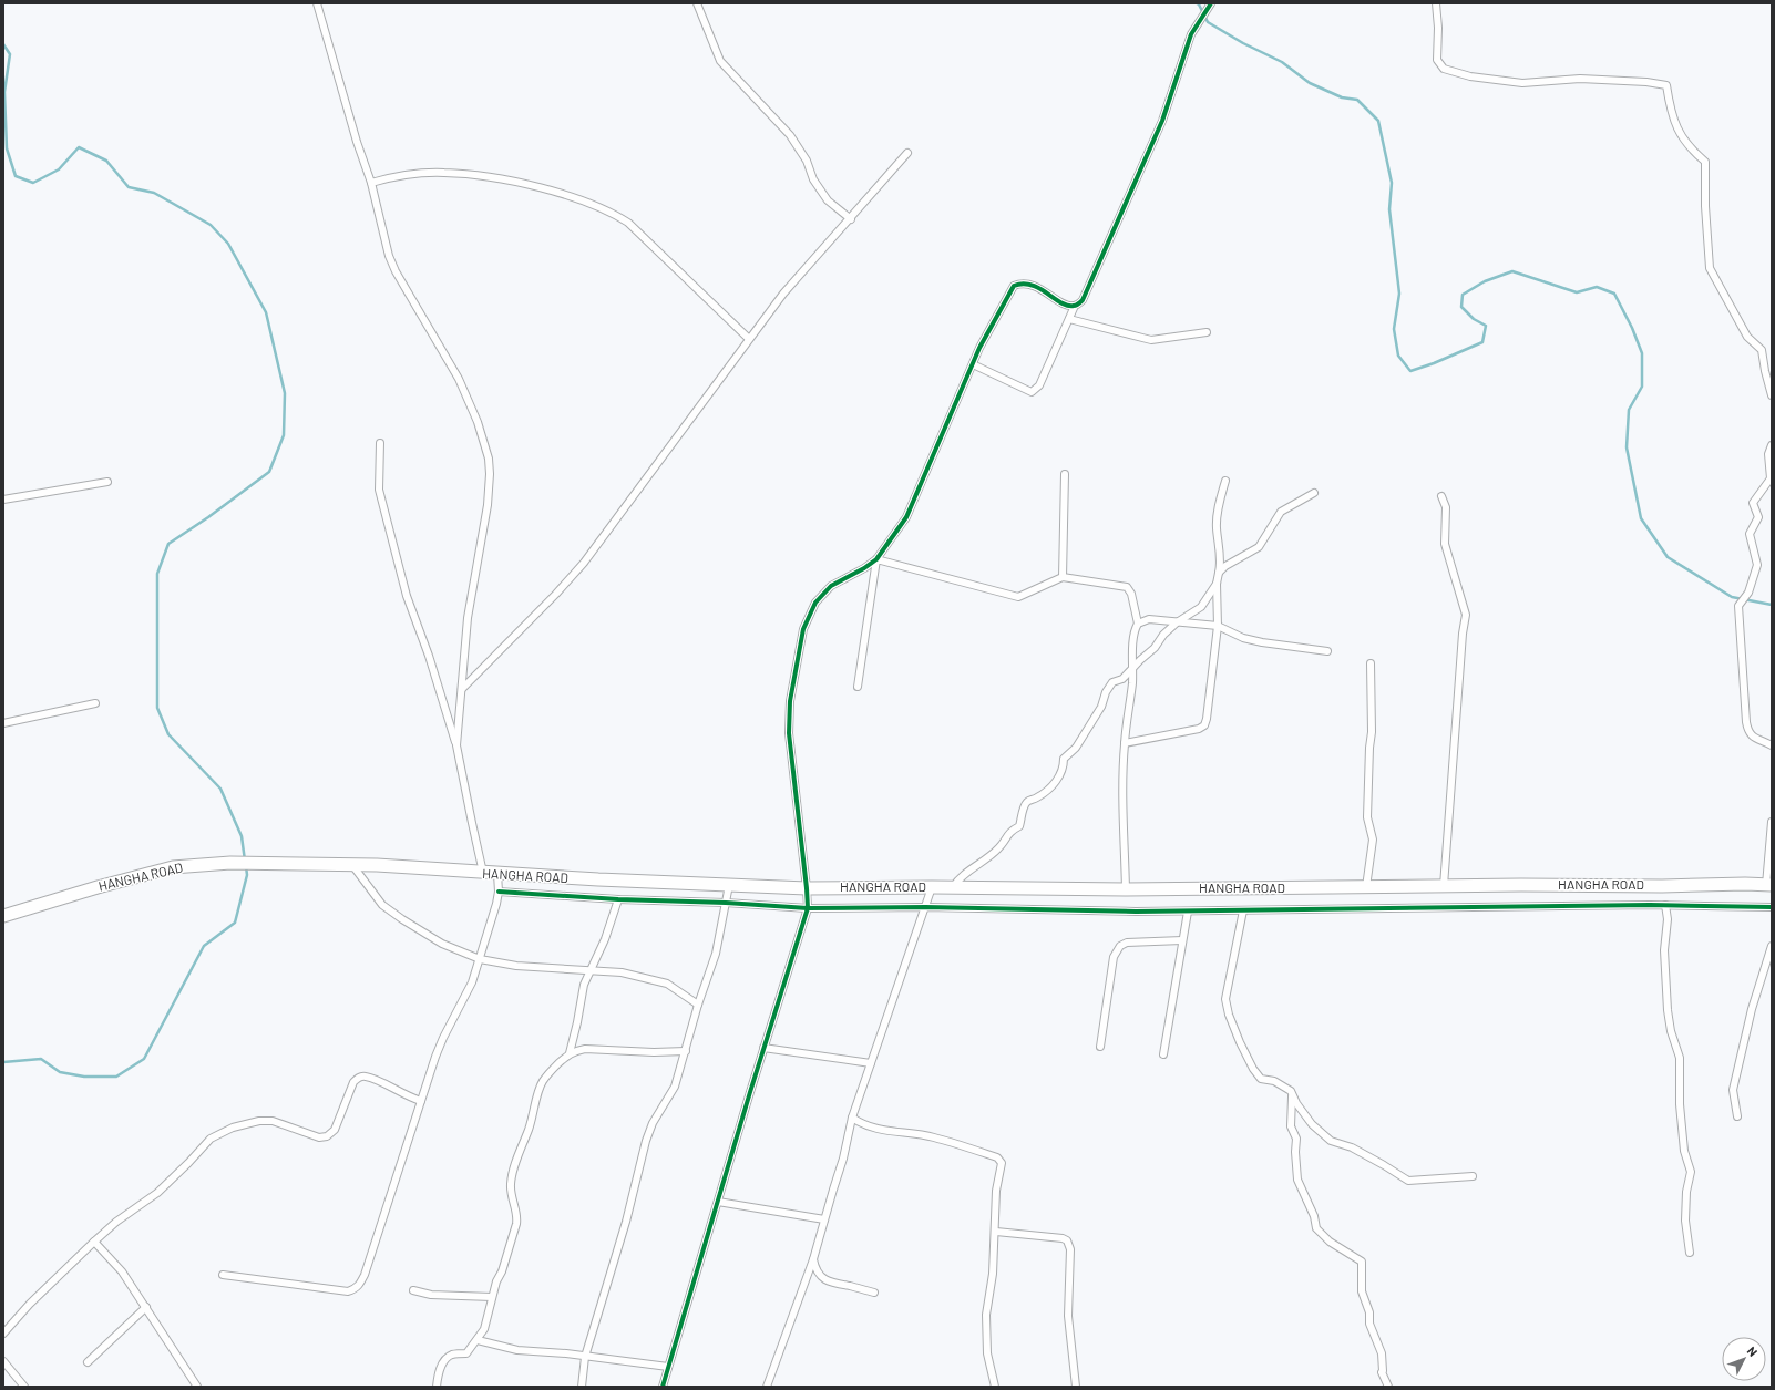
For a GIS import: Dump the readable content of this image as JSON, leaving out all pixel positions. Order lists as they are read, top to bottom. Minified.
{"streets":{"highway":["HANGHA ROAD"]},"north":"top right"}
